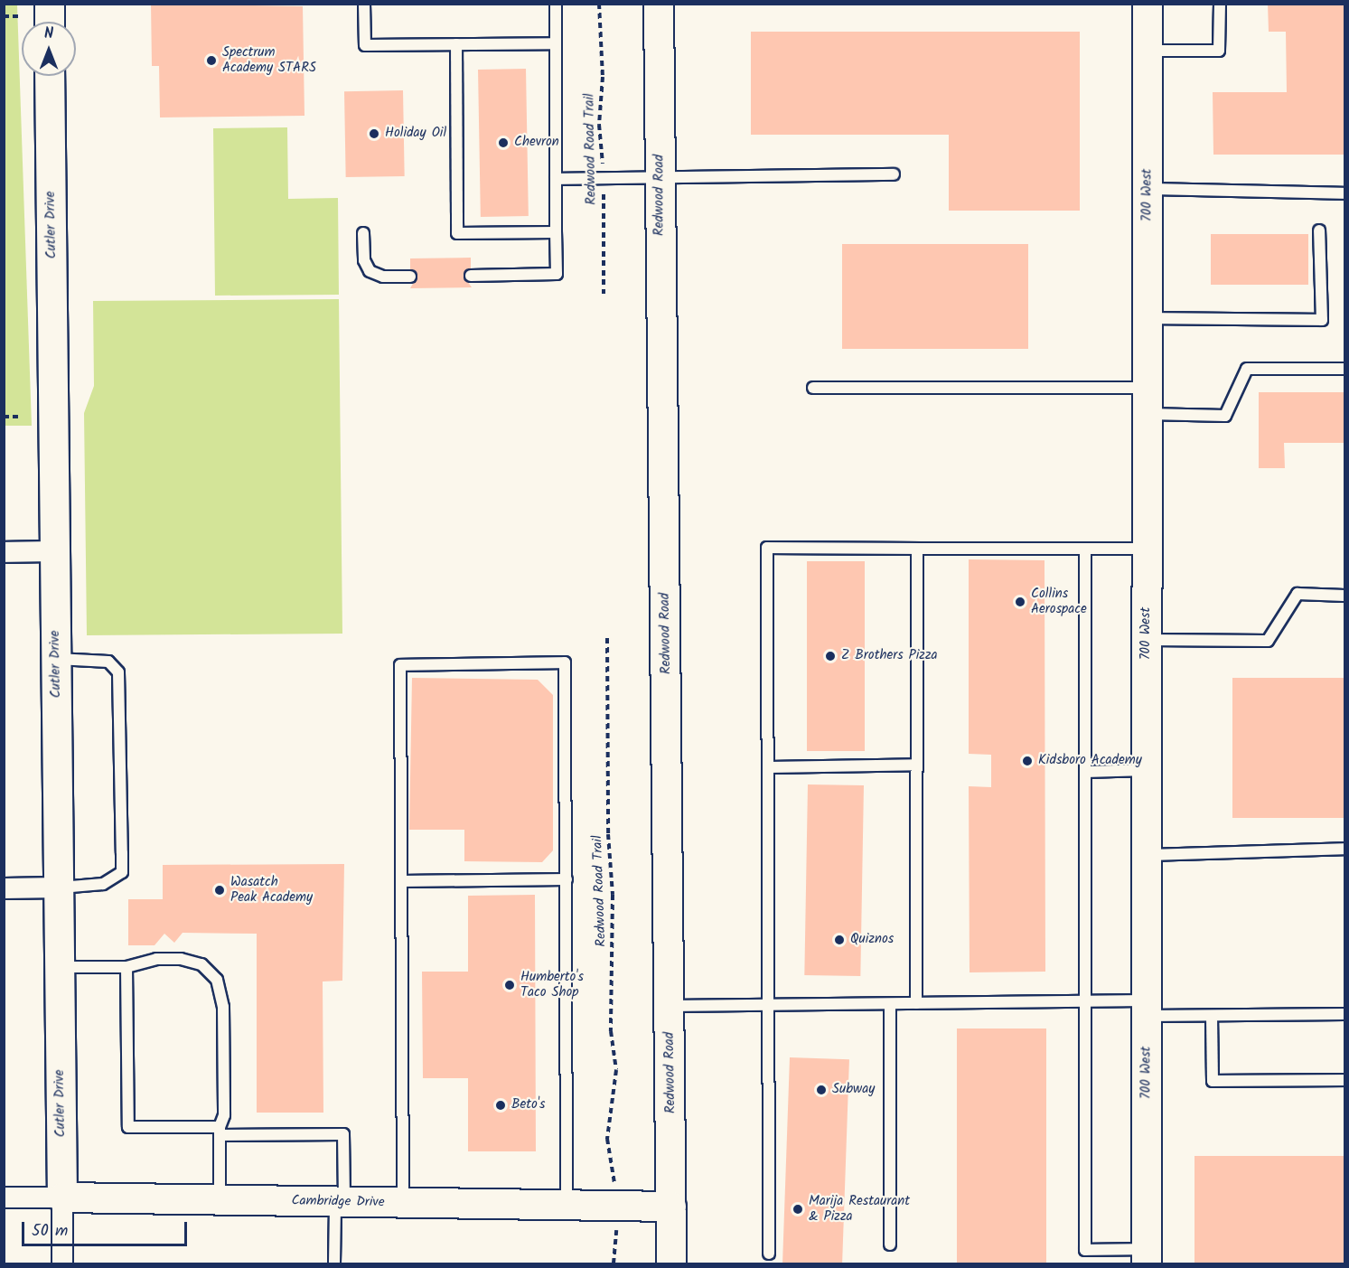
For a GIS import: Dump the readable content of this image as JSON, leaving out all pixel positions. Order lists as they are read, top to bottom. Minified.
{"streets":{"street":["Redwood Road","700 West","Cutler Drive","Cambridge Drive"],"path":["Redwood Road Trail"]},"crossings":[["Redwood Road","Cambridge Drive"],["Cutler Drive","Cambridge Drive"]],"places":["Spectrum Academy STARS","Holiday Oil","Chevron","Collins Aerospace","Z Brothers Pizza","Kidsboro Academy","Wasatch Peak Academy","Quiznos","Humberto's Taco Shop","Subway","Beto's","Marija Restaurant & Pizza"],"scale_bar":"50 m","north":"top"}
